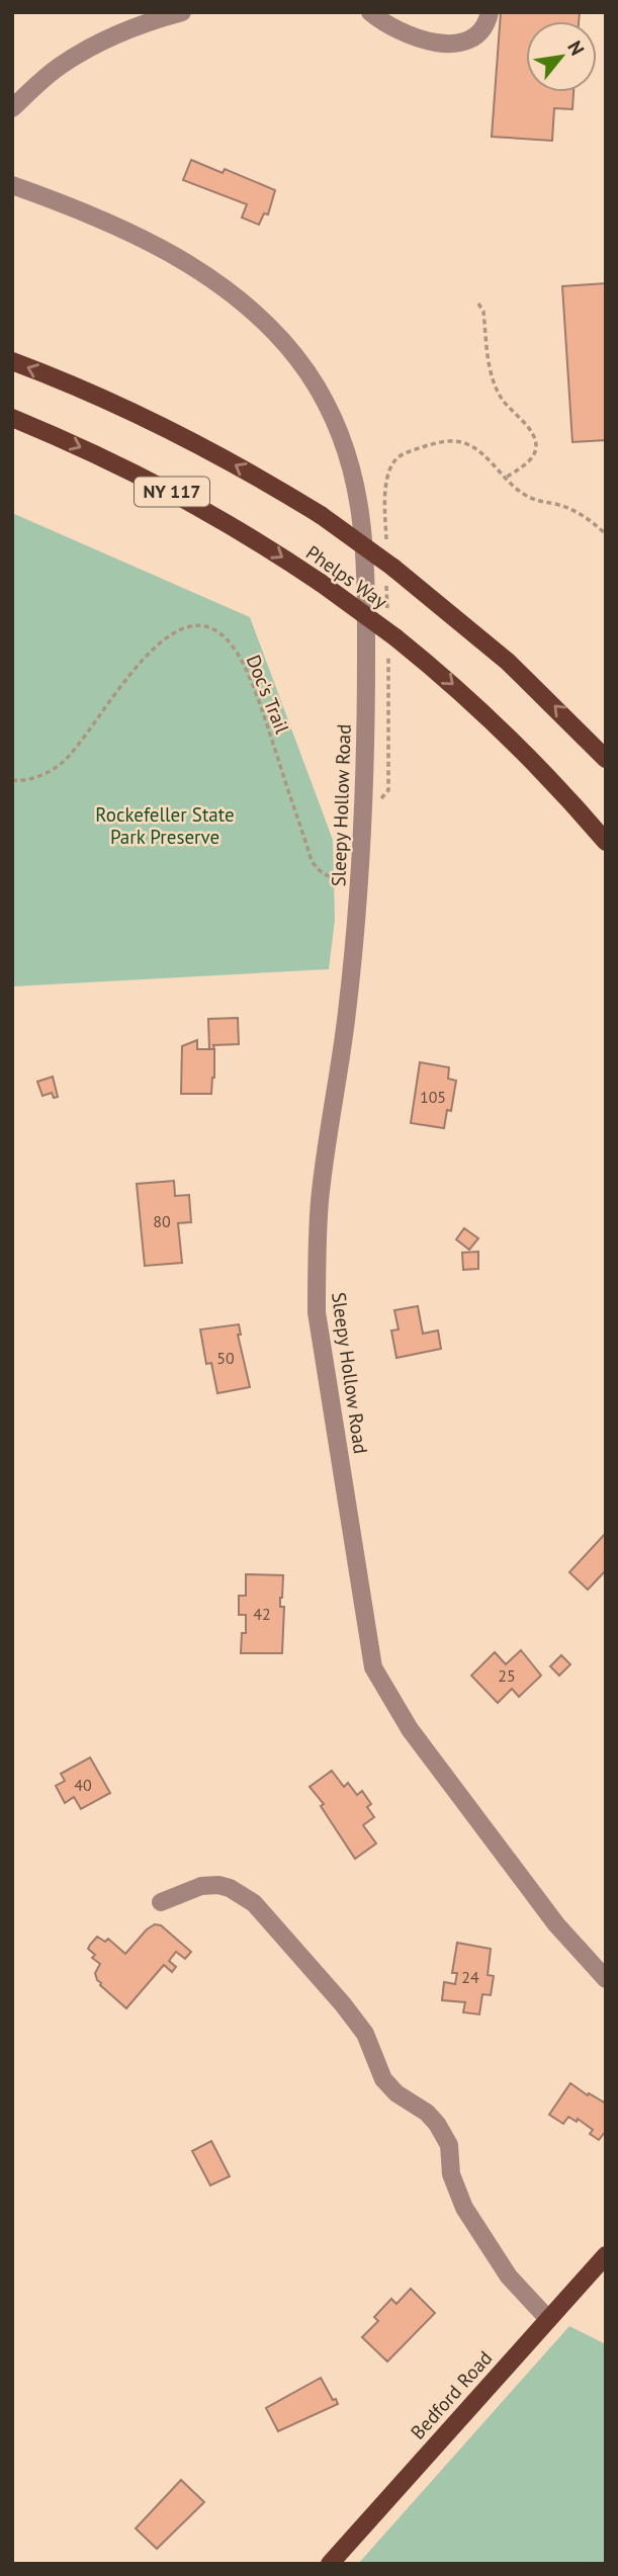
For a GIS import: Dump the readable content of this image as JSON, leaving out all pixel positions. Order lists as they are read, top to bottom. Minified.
{"streets":{"main road":["NY 117","Phelps Way","Bedford Road"],"street":["Sleepy Hollow Road"],"path":["Doc's Trail"]},"parks":["Rockefeller State Park Preserve"],"house_numbers":["105","80","50","42","25","40","24"],"north":"top right"}
